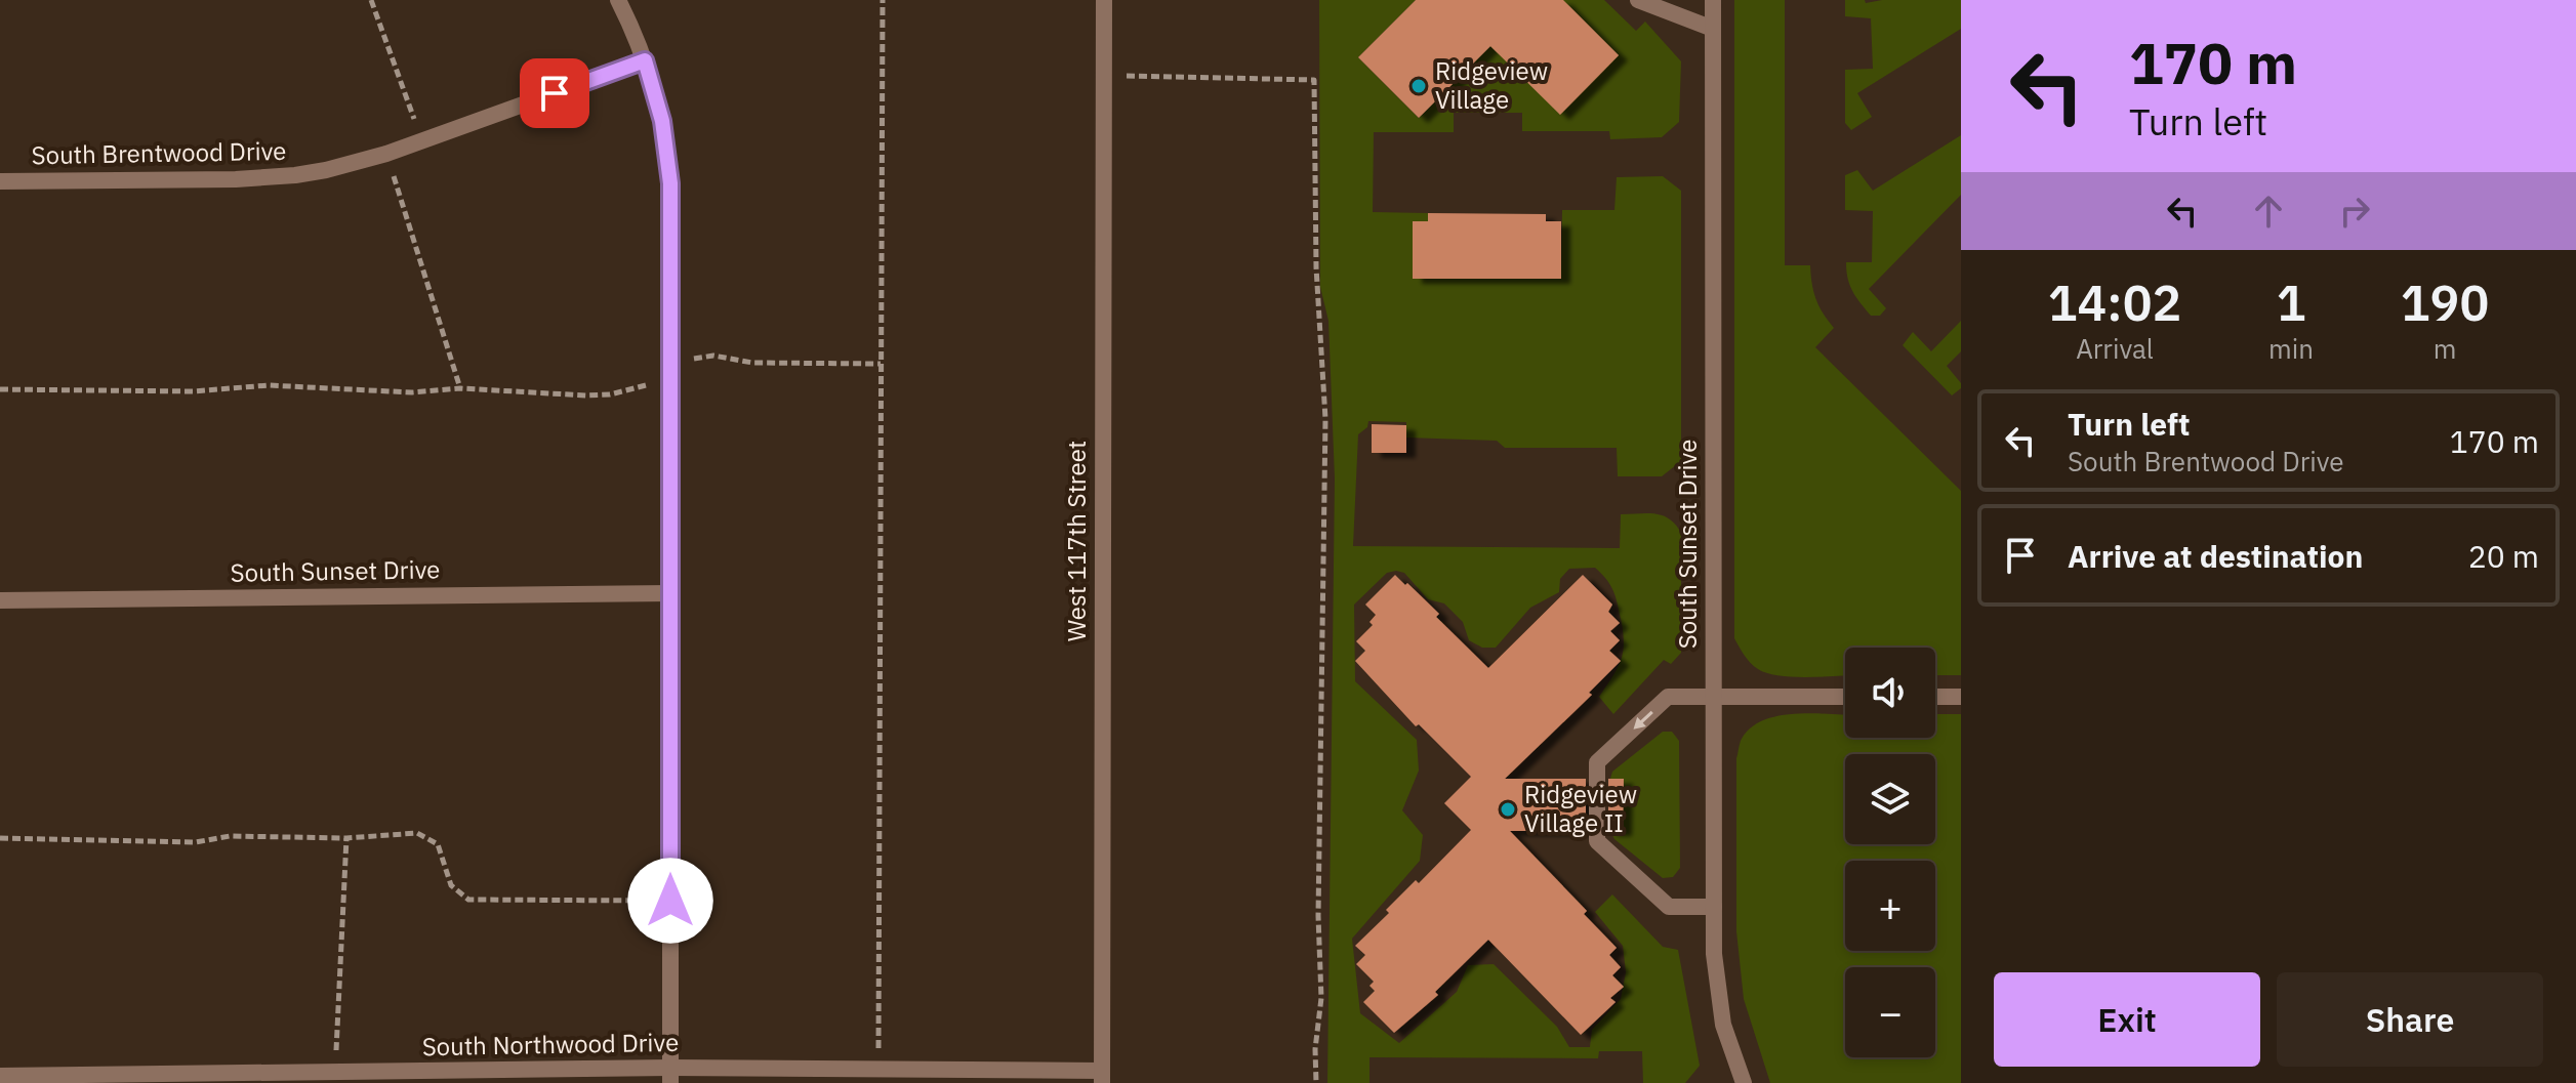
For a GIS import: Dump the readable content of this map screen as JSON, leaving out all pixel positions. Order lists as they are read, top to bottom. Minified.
{"streets":{"street":["South Brentwood Drive","West 117th Street","South Sunset Drive","South Northwood Drive"]},"crossings":[["West 117th Street","South Northwood Drive"]],"places":["Ridgeview Village","Ridgeview Village II"],"page":{"turn":["170 m","Turn left"],"eta":["14:02","Arrival","1","min","190","m"],"list":[{"name":"Turn left","note":"South Brentwood Drive","value":"170 m"},{"name":"Arrive at destination","value":"20 m"}],"map_buttons":["+","−"],"buttons":["Exit","Share"]}}
